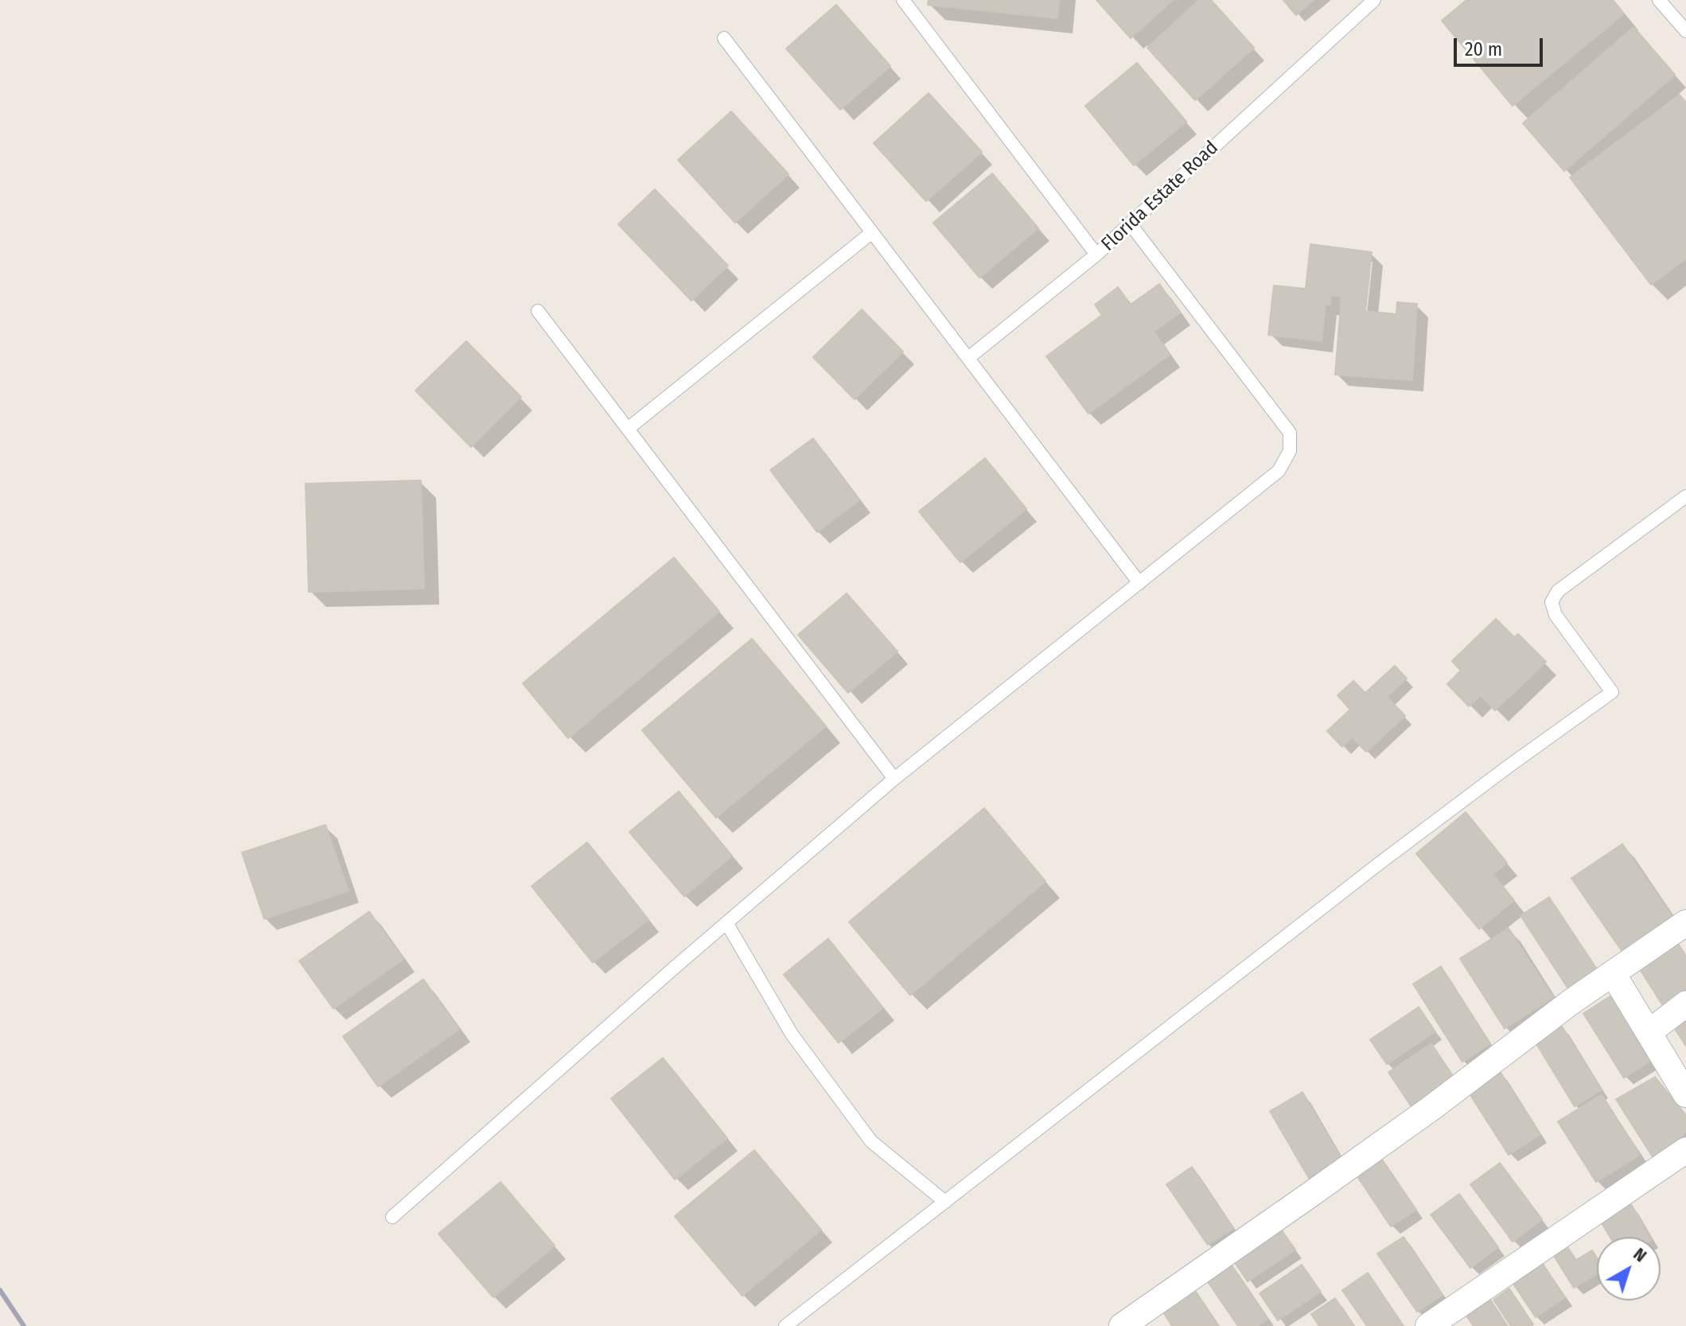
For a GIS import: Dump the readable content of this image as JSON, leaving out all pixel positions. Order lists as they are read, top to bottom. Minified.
{"streets":{"lane":["Florida Estate Road"]},"scale_bar":"20 m","north":"top right"}
